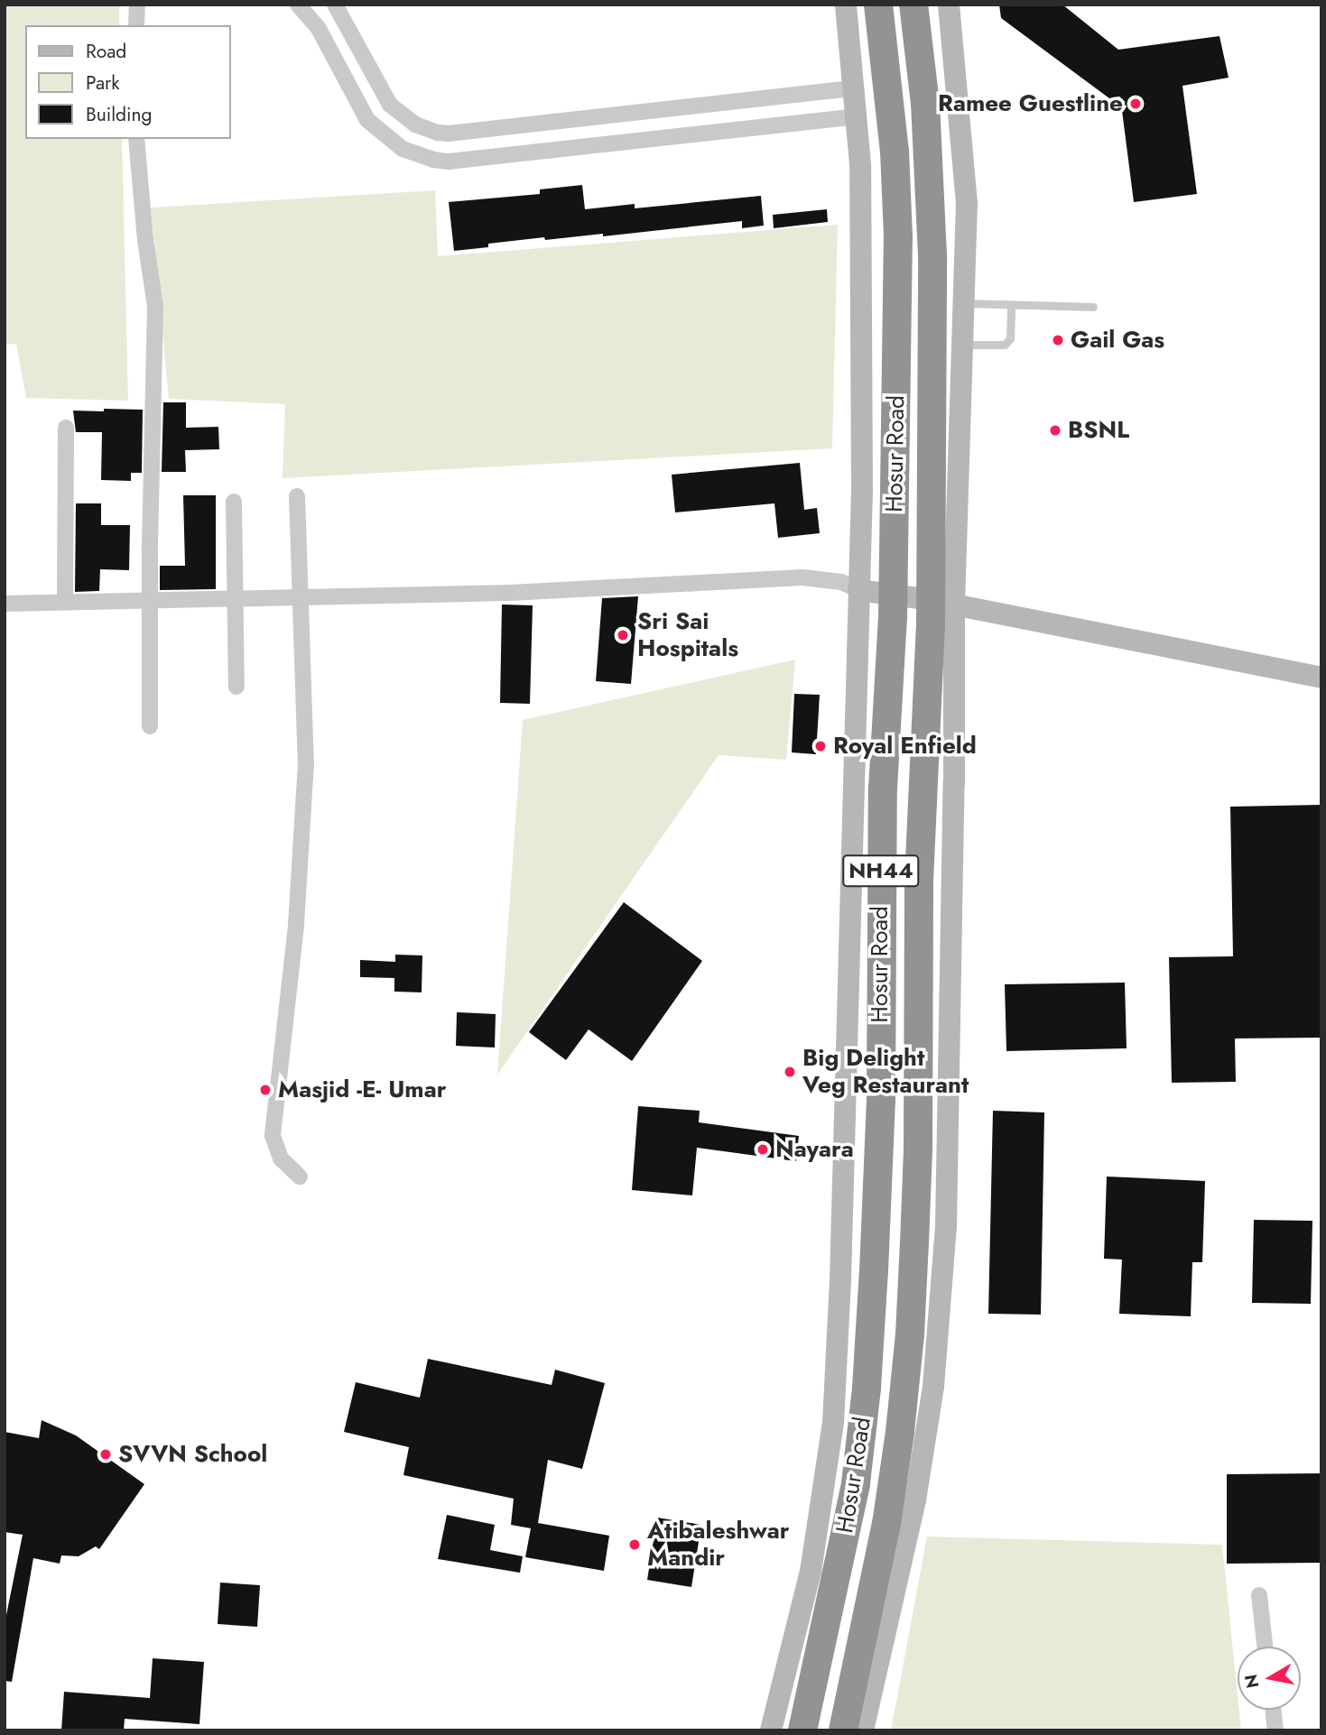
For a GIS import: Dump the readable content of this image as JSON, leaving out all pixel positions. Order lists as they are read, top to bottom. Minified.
{"streets":{"highway":["Hosur Road","NH44"]},"places":["Ramee Guestline","Gail Gas","BSNL","Sri Sai Hospitals","Royal Enfield","Big Delight Veg Restaurant","Masjid -E- Umar","Nayara","SVVN School","Atibaleshwar Mandir"],"legend":["Road","Park","Building"],"north":"left"}
